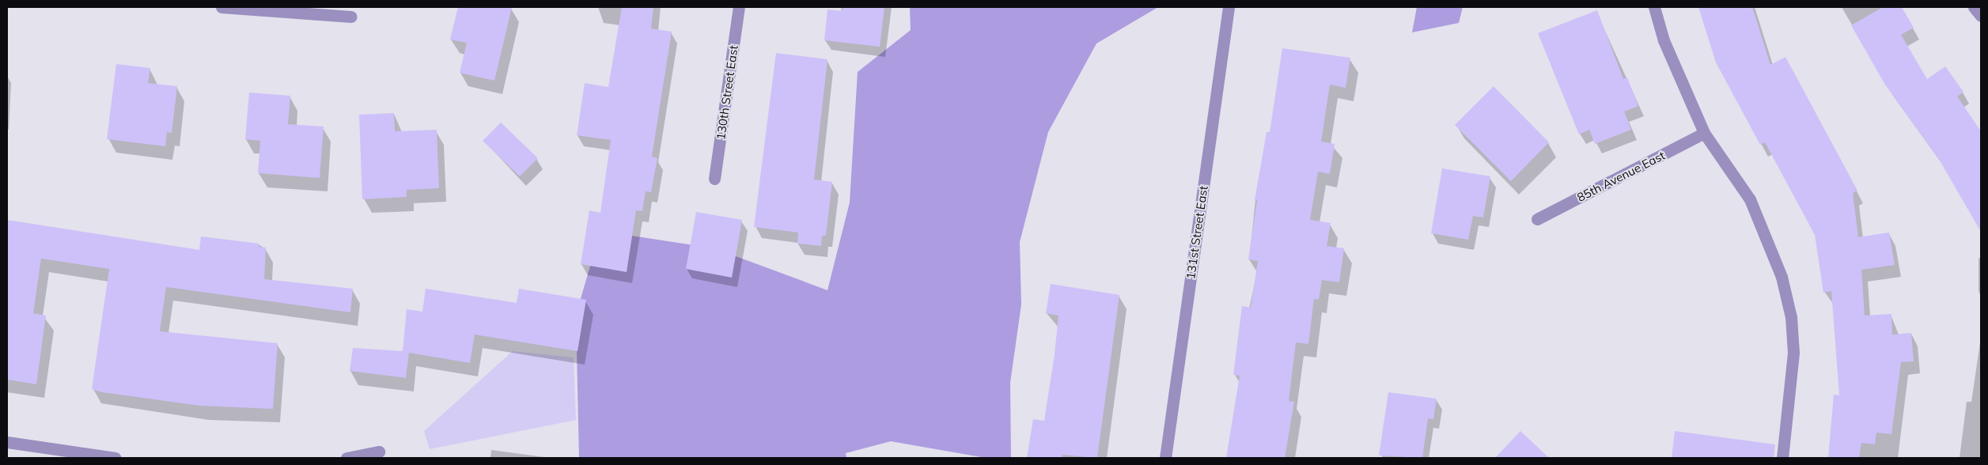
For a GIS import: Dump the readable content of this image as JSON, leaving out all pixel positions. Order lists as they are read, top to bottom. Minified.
{"streets":{"street":["130th Street East","85th Avenue East","131st Street East"]}}
